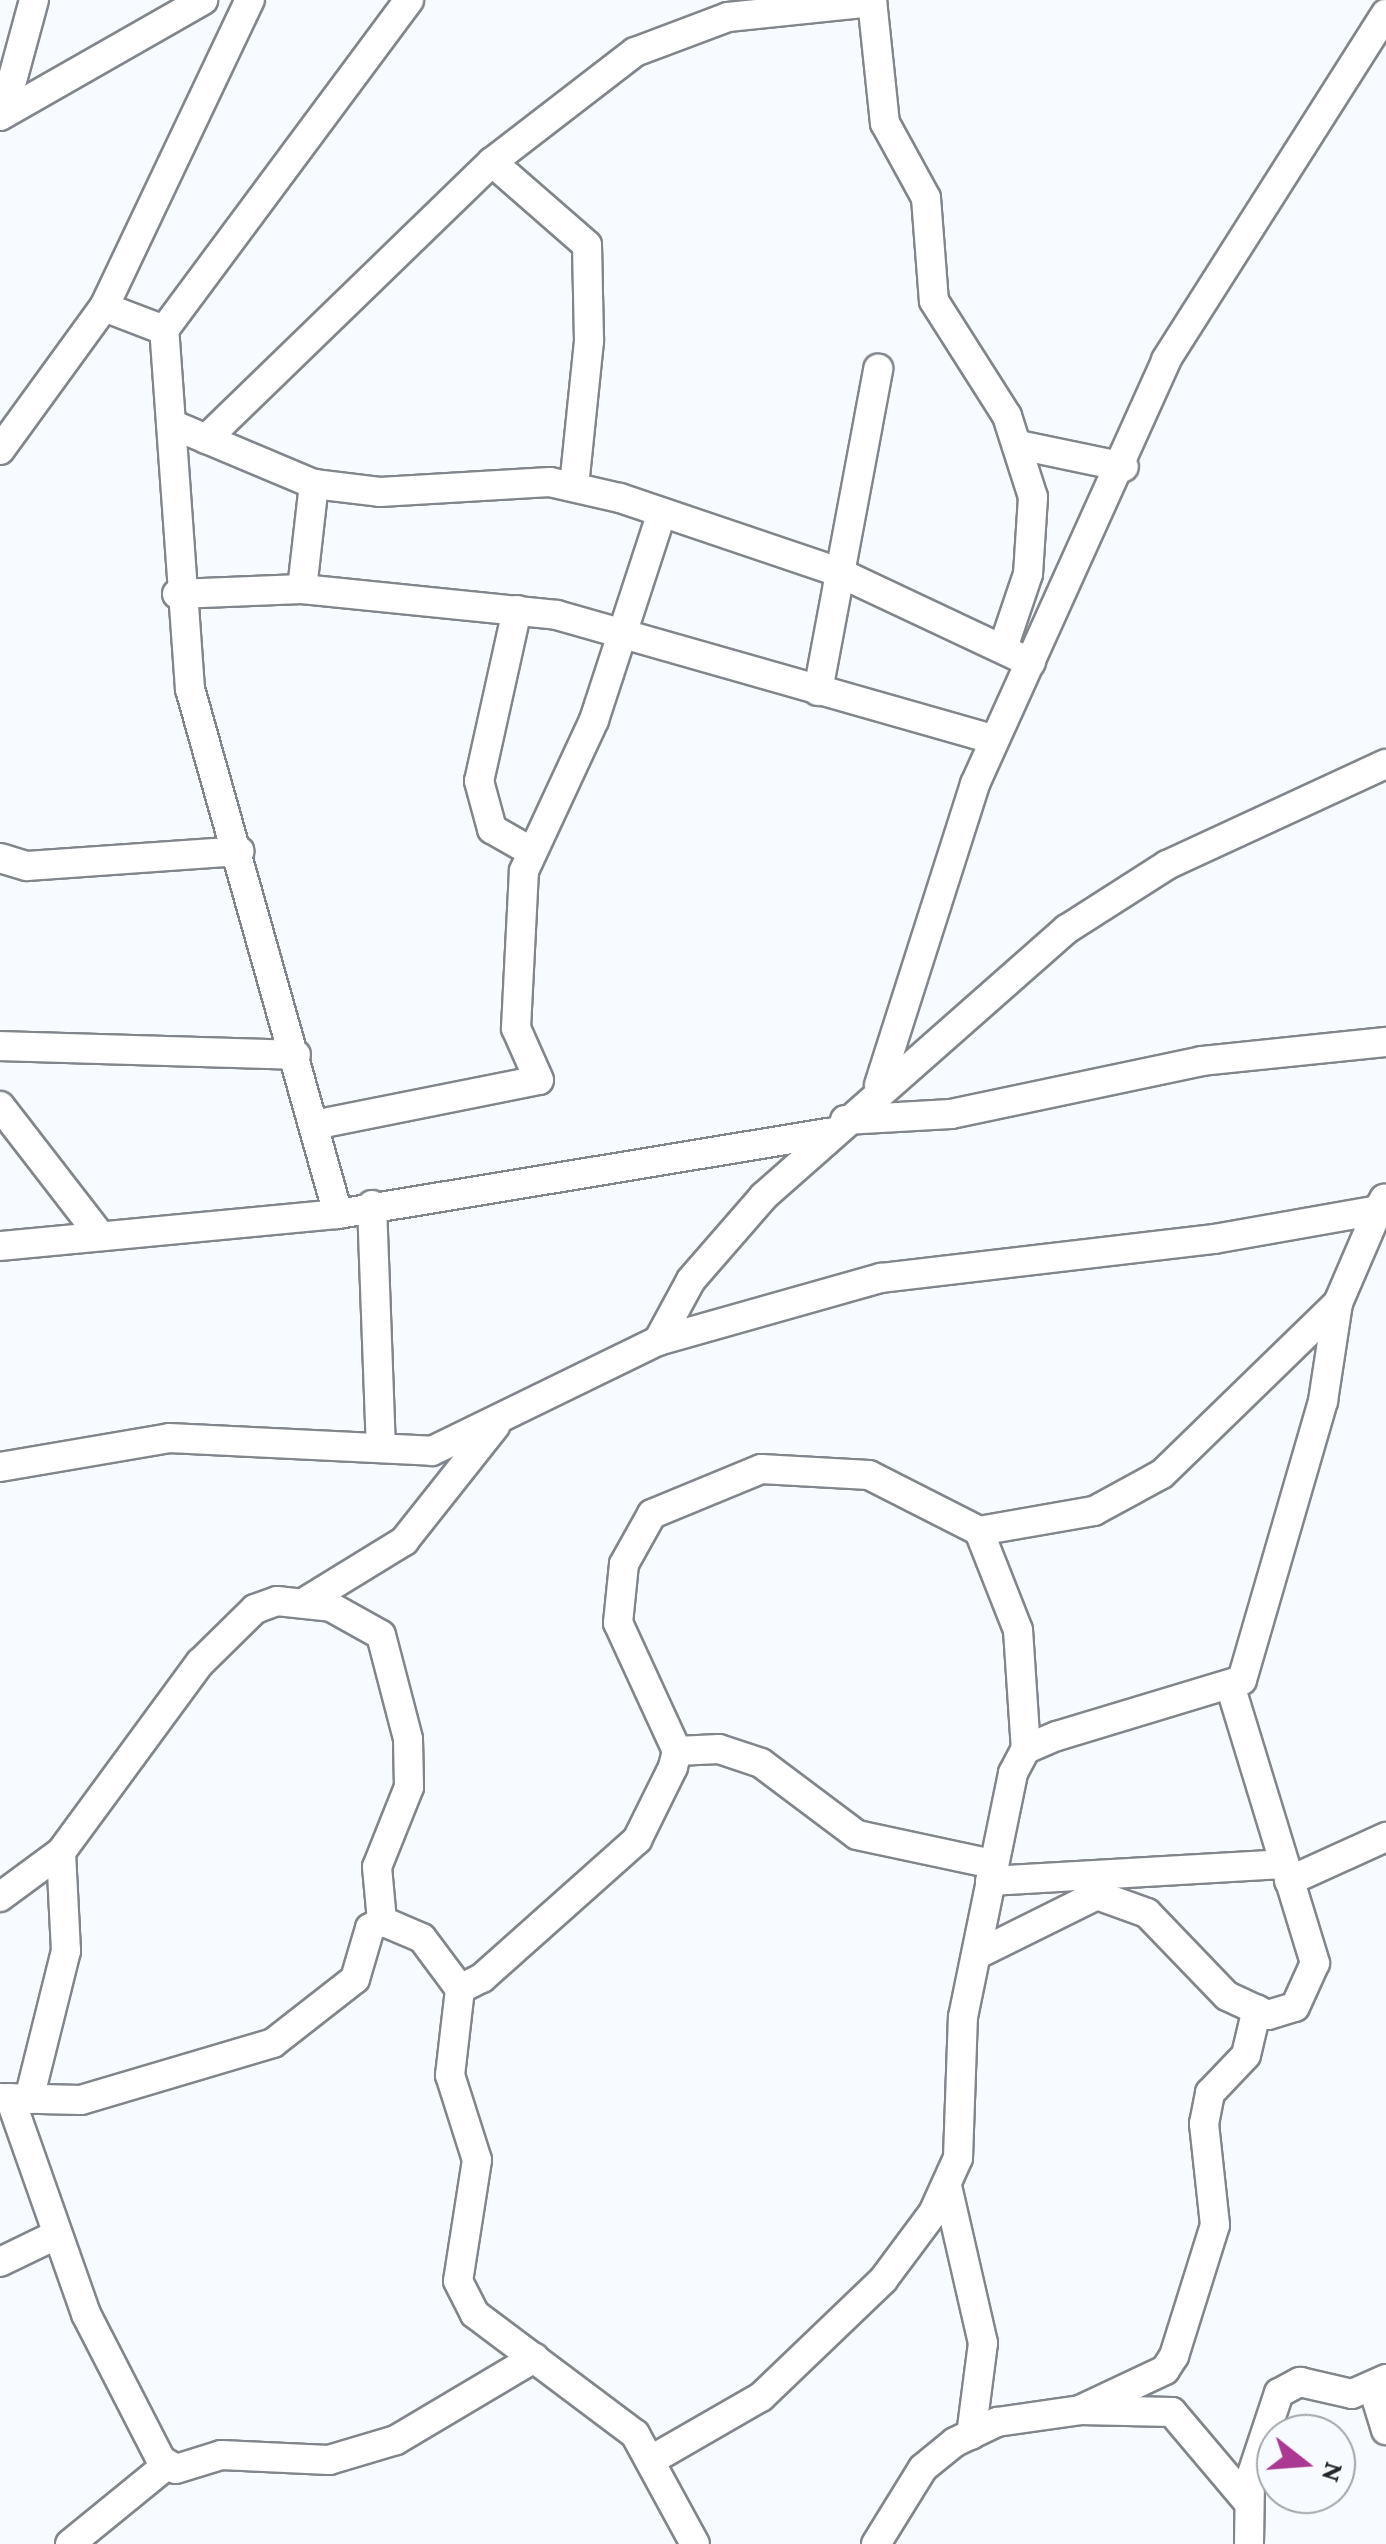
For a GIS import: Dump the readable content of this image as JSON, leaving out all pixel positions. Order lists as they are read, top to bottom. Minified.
{"north":"right"}
